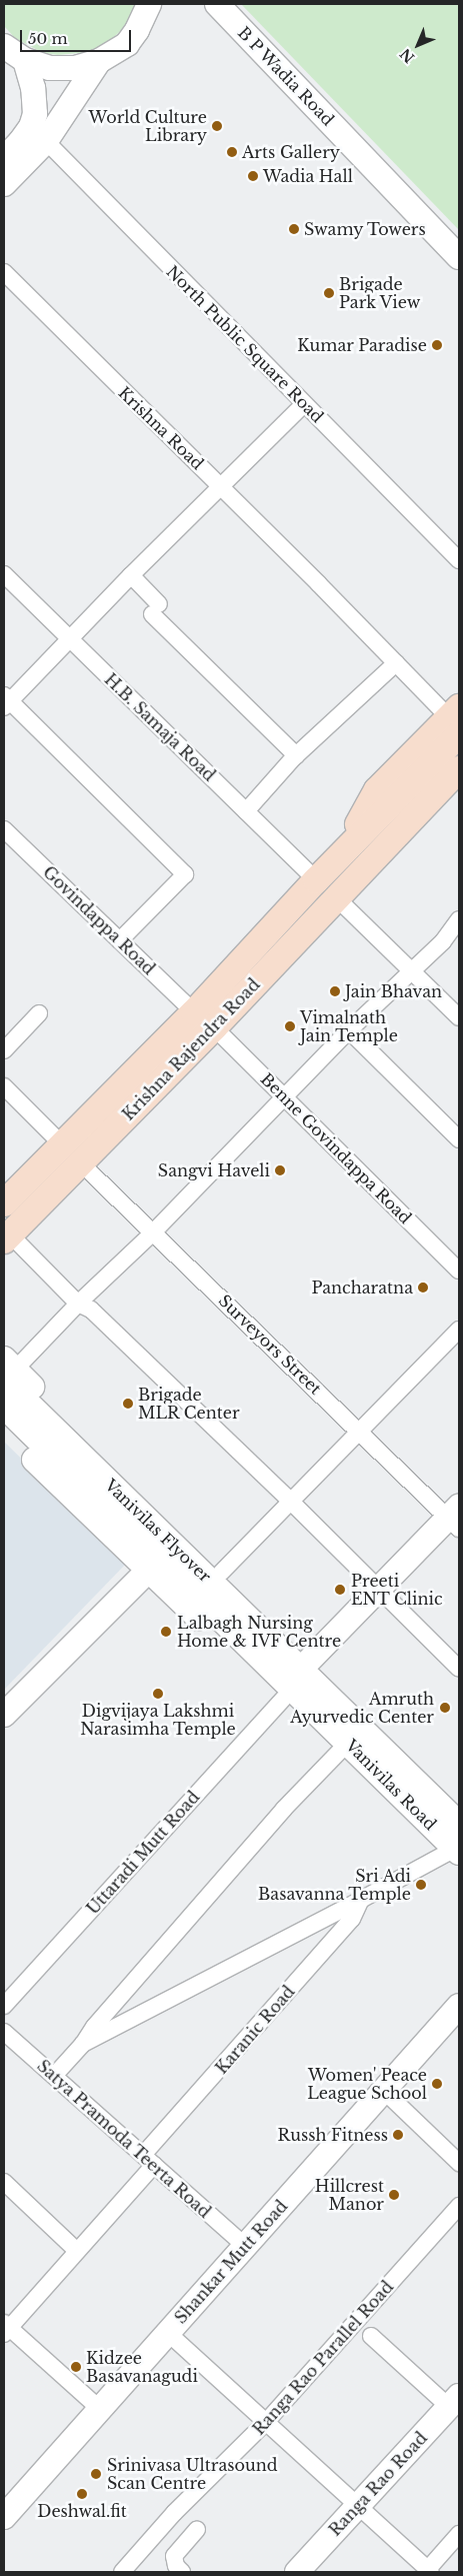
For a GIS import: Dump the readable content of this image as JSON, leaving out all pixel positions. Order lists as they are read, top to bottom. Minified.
{"streets":{"main road":["B P Wadia Road","Krishna Rajendra Road","Vanivilas Flyover","Vanivilas Road","Shankar Mutt Road","Ranga Rao Road"],"street":["North Public Square Road","Krishna Road","H.B. Samaja Road","Govindappa Road","Benne Govindappa Road","Surveyors Street","Uttaradi Mutt Road","Karanic Road","Satya Pramoda Teerta Road","Ranga Rao Parallel Road"]},"crossings":[["Krishna Road","Krishna Rajendra Road"],["H.B. Samaja Road","Krishna Rajendra Road"],["Govindappa Road","Krishna Rajendra Road"],["Govindappa Road","Benne Govindappa Road"],["Krishna Rajendra Road","Benne Govindappa Road"],["Krishna Rajendra Road","Surveyors Street"],["Vanivilas Flyover","Vanivilas Road"],["Vanivilas Flyover","Uttaradi Mutt Road"],["Vanivilas Road","Uttaradi Mutt Road"],["Karanic Road","Satya Pramoda Teerta Road"],["Satya Pramoda Teerta Road","Shankar Mutt Road"]],"places":["World Culture Library","Arts Gallery","Wadia Hall","Swamy Towers","Brigade Park View","Kumar Paradise","Jain Bhavan","Vimalnath Jain Temple","Sangvi Haveli","Pancharatna","Brigade MLR Center","Preeti ENT Clinic","Lalbagh Nursing Home & IVF Centre","Digvijaya Lakshmi Narasimha Temple","Amruth Ayurvedic Center","Sri Adi Basavanna Temple","Women' Peace League School","Russh Fitness","Hillcrest Manor","Kidzee Basavanagudi","Srinivasa Ultrasound Scan Centre","Deshwal.fit"],"scale_bar":"50 m","north":"bottom left"}
